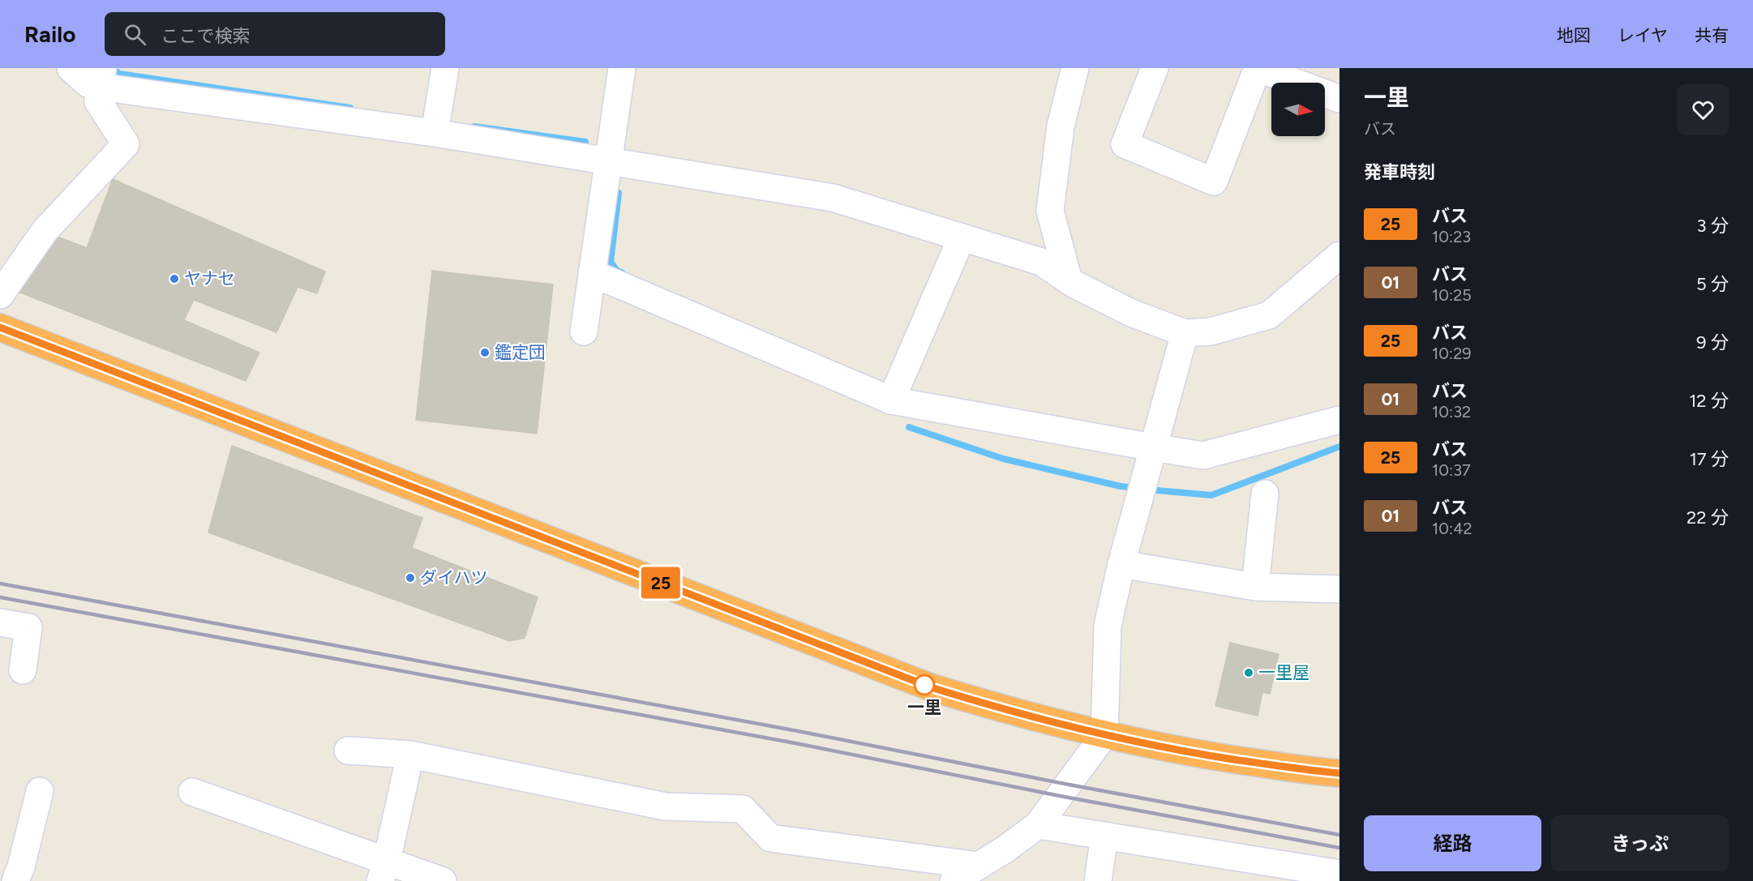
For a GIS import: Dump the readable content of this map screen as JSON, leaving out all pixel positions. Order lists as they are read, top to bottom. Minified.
{"places":["ヤナセ","鑑定団","ダイハツ","一里屋","一里"],"lines":["bus line 25"],"north":"right","page":{"header":"Railo","search":"ここで検索","nav":["地図","レイヤ","共有"],"on_map":"25","heading":[["一里","バス"],"発車時刻"],"list":[{"mark":"25","name":"バス","note":"10:23","value":"3 分"},{"mark":"01","name":"バス","note":"10:25","value":"5 分"},{"mark":"25","name":"バス","note":"10:29","value":"9 分"},{"mark":"01","name":"バス","note":"10:32","value":"12 分"},{"mark":"25","name":"バス","note":"10:37","value":"17 分"},{"mark":"01","name":"バス","note":"10:42","value":"22 分"}],"buttons":["経路","きっぷ"]}}
